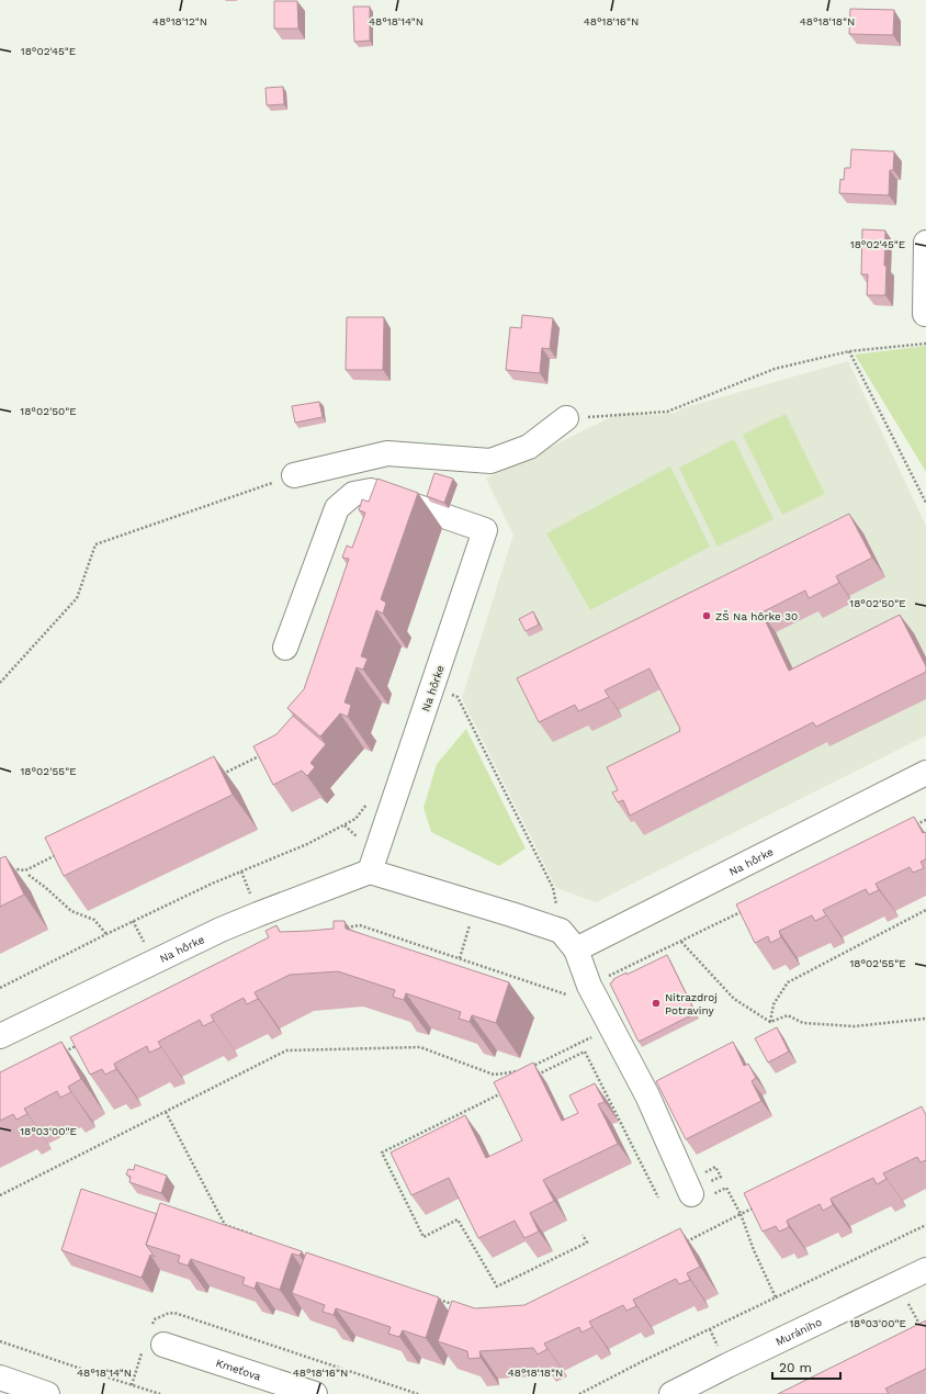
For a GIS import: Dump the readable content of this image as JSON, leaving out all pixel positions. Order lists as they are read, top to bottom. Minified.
{"streets":{"street":["Na hôrke","Murániho","Kmeťova"]},"places":["ZŠ Na hôrke 30","Nitrazdroj Potraviny"],"scale_bar":"20 m","coordinates":["48°18'12\"N","48°18'14\"N","48°18'16\"N","48°18'18\"N","18°02'45\"E","18°02'50\"E","18°02'55\"E","18°03'00\"E"]}
